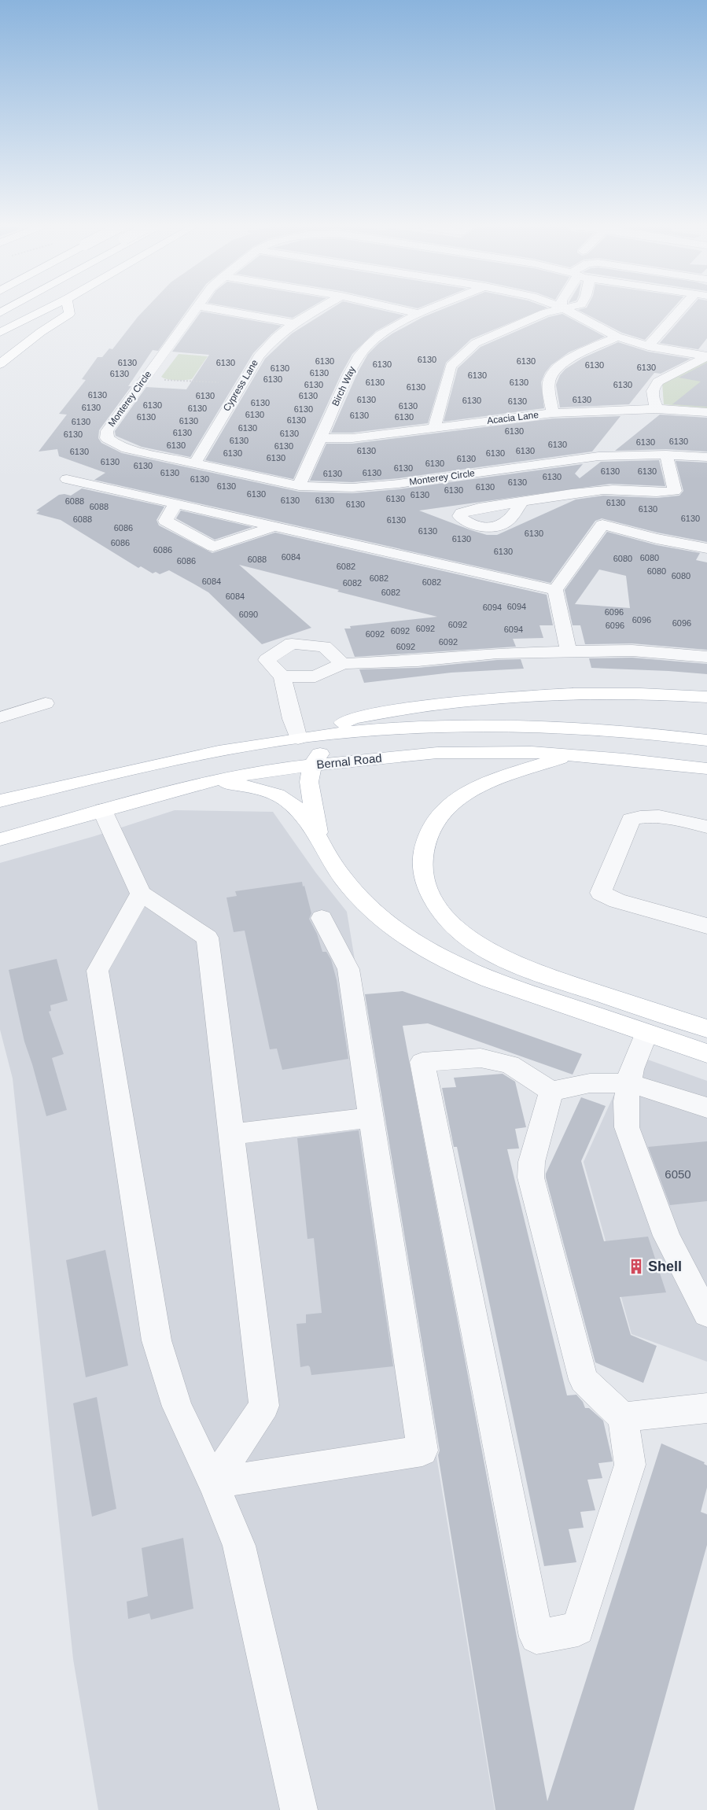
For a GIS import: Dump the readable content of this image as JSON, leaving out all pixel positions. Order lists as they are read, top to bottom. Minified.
{"streets":{"main road":["Bernal Road"],"street":["Cypress Lane","Birch Way","Monterey Circle","Acacia Lane"]},"crossings":[["Cypress Lane","Monterey Circle"],["Birch Way","Monterey Circle"],["Birch Way","Acacia Lane"]],"places":{"building":["Shell"]},"house_numbers":["6130","6130","6130","6130","6130","6130","6130","6130","6130","6130","6130","6130","6130","6130","6130","6130","6130","6130","6130","6130","6130","6130","6130","6130","6130","6130","6130","6130","6130","6130","6130","6130","6130","6130","6130","6130","6130","6130","6130","6130","6130","6130","6130","6130","6130","6130","6130","6130","6130","6130","6130","6130","6130","6130","6130","6130","6130","6130","6130","6130","6130","6130","6130","6130","6130","6130","6130","6130","6130","6130","6130","6130","6130","6130","6130","6130","6088","6130","6130","6088","6130","6130","6088","6130","6086","6130","6130","6130","6086","6086","6130","6084","6080","6080","6088","6086","6082","6080","6080","6082","6084","6082","6082","6082","6084","6094","6094","6096","6090","6096","6096","6092","6096","6092","6094","6092","6092","6092","6092","6050"]}
